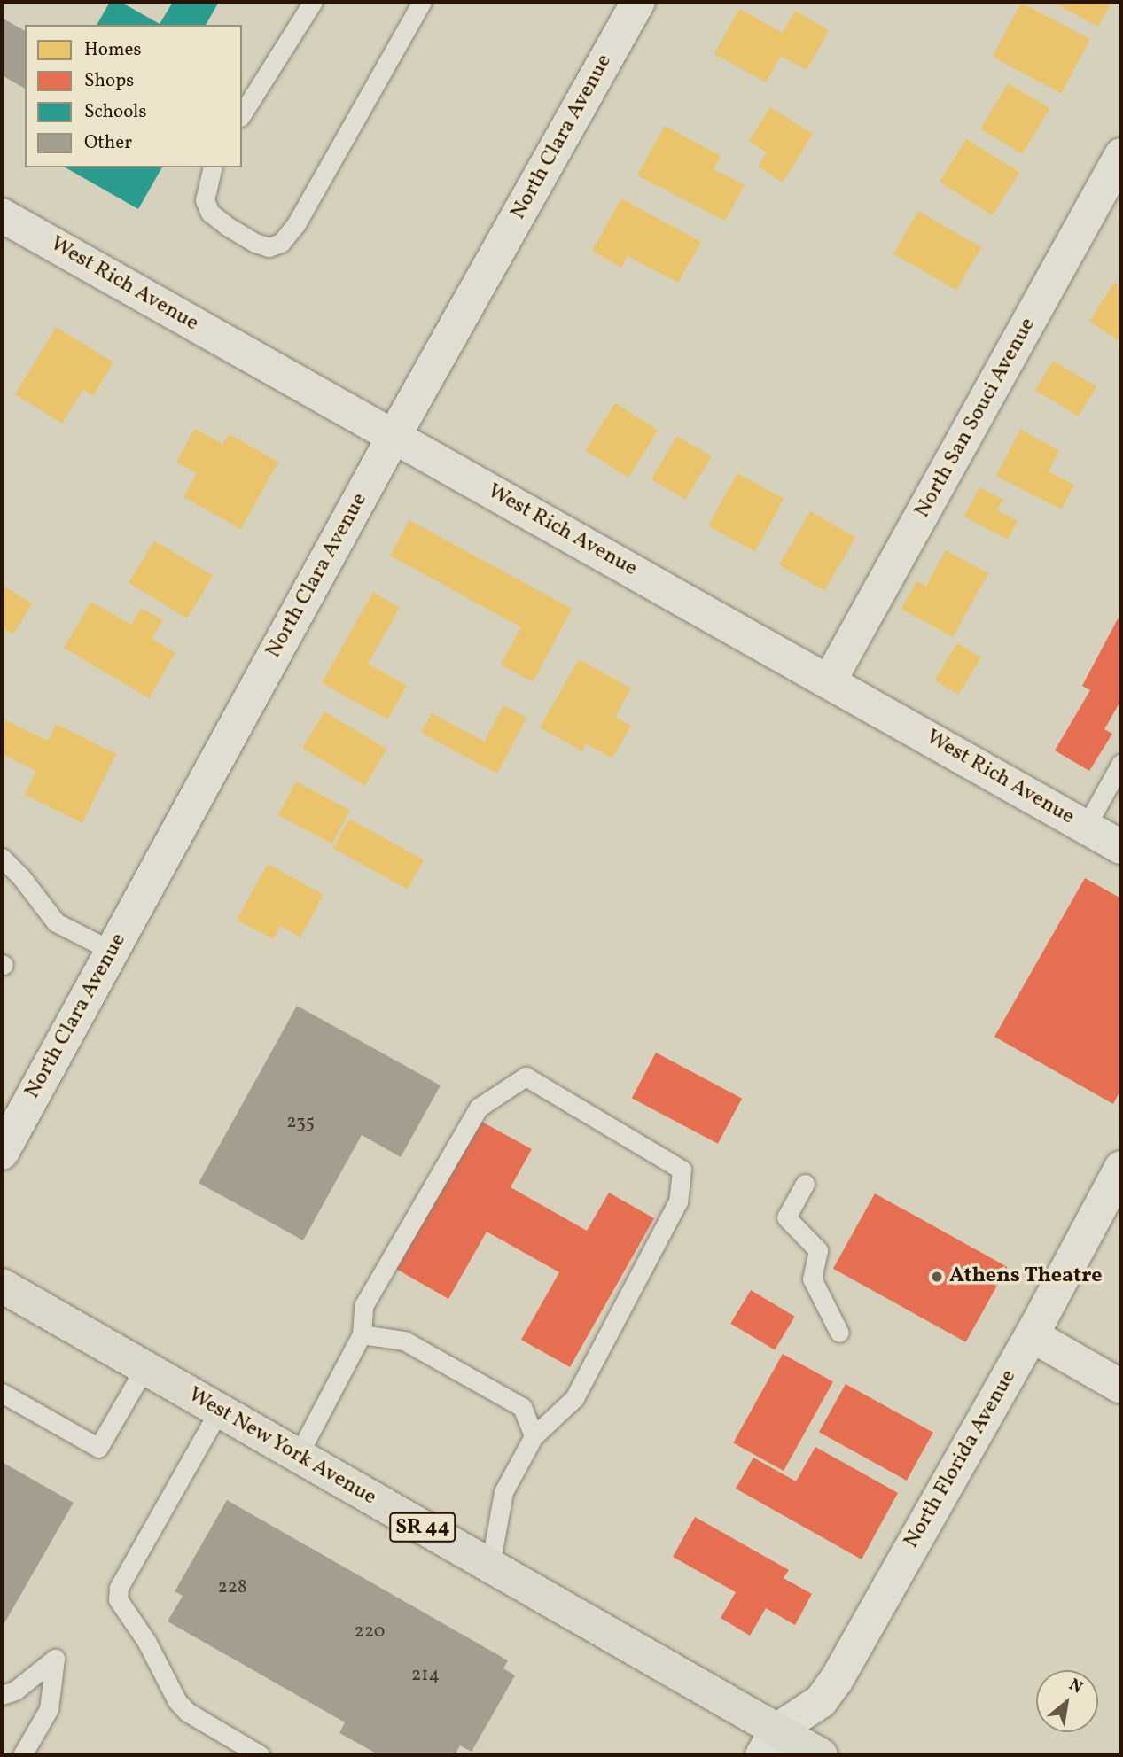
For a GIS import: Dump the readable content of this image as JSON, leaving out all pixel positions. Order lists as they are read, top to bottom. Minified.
{"streets":{"main road":["West New York Avenue","SR 44"],"street":["North Clara Avenue","West Rich Avenue","North San Souci Avenue","North Florida Avenue"]},"crossings":[["North Clara Avenue","West Rich Avenue"],["West Rich Avenue","North San Souci Avenue"],["West New York Avenue","North Florida Avenue"]],"places":["Athens Theatre"],"house_numbers":["235","228","220","214"],"legend":["Homes","Shops","Schools","Other"],"north":"top right"}
